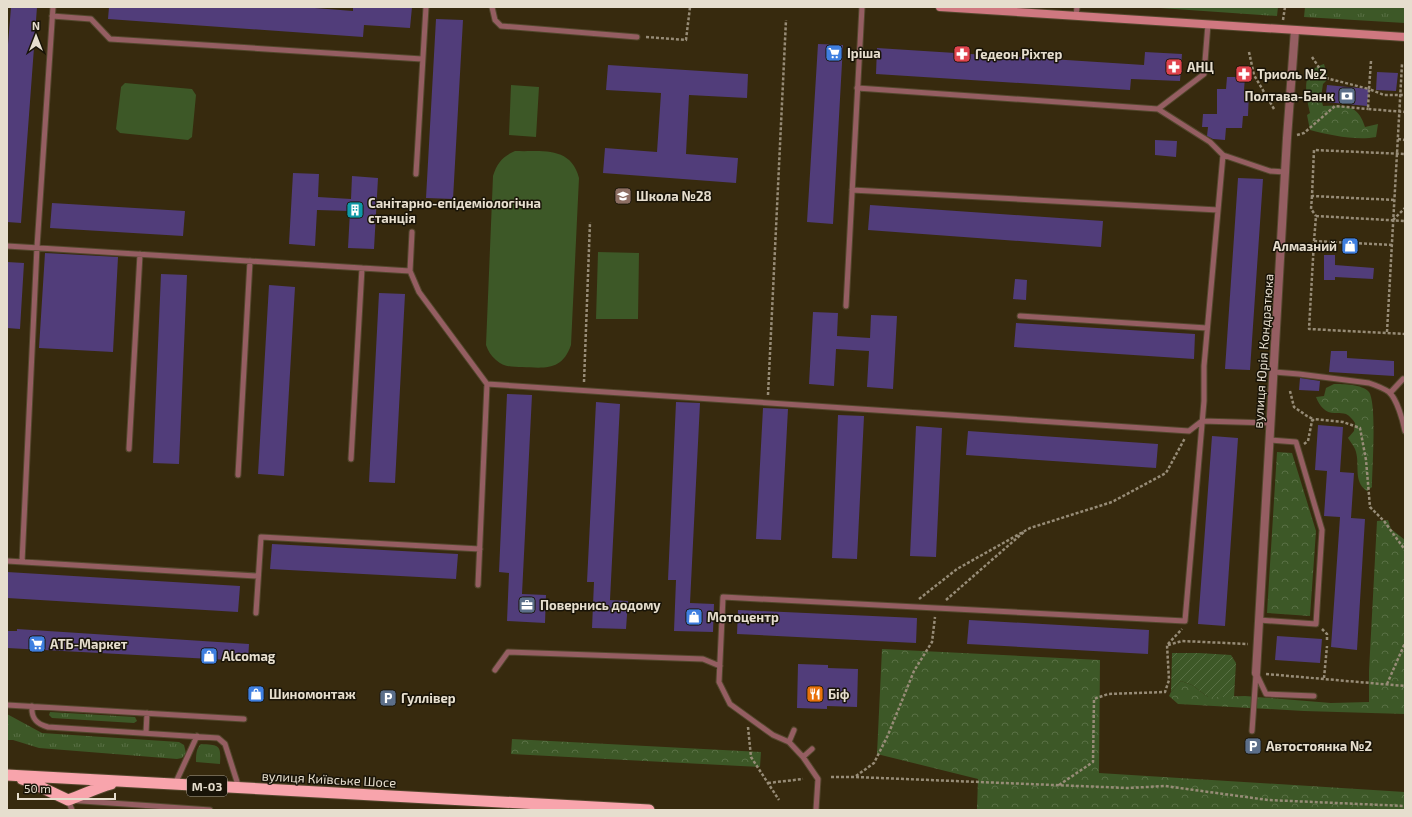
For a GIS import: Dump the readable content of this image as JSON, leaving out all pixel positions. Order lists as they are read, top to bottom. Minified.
{"streets":{"highway":["вулиця Київське Шосе","М-03"],"street":["вулиця Юрія Кондратюка"]},"places":{"supermarket":["Іріша","АТБ-Маркет"],"pharmacy":["Гедеон Ріхтер","АНЦ","Триоль №2"],"bank":["Полтава-Банк"],"school or university":["Школа №28"],"building":["Санітарно-епідеміологічна станція"],"shop":["Алмазний","Мотоцентр","Alcomag","Шиномонтаж"],"office":["Повернись додому"],"restaurant":["Біф"],"parking":["Гуллівер","Автостоянка №2"]},"scale_bar":"50 m","north":"top"}
